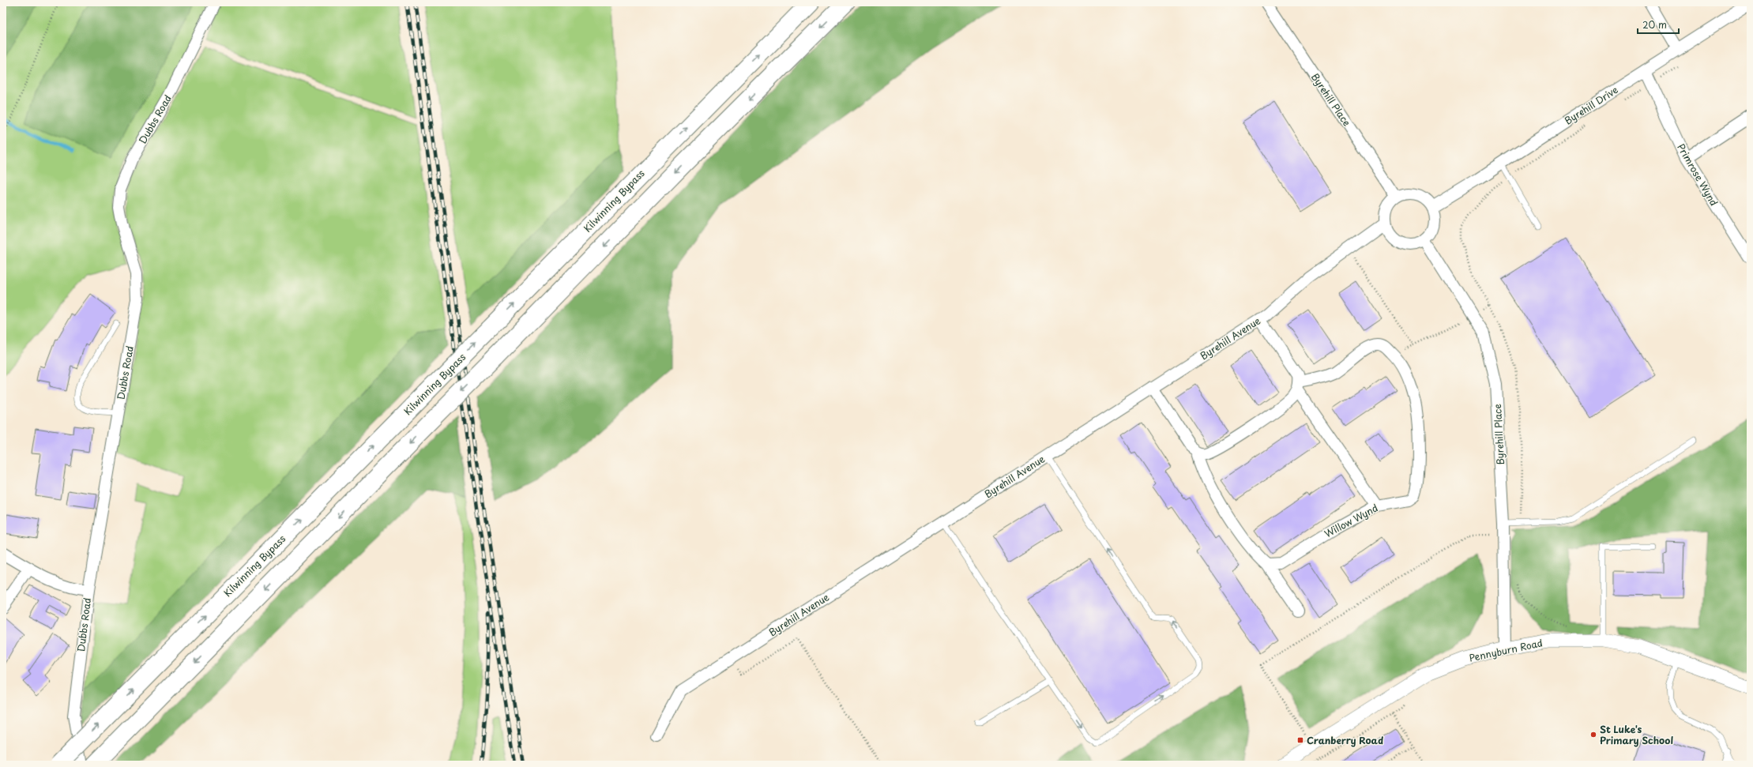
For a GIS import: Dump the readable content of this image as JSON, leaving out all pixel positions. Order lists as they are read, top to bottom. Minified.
{"streets":{"highway":["Kilwinning Bypass"],"street":["Byrehill Place","Byrehill Drive","Dubbs Road","Primrose Wynd","Byrehill Avenue","Willow Wynd","Pennyburn Road"]},"crossings":[["Byrehill Place","Byrehill Drive"],["Byrehill Place","Byrehill Avenue"],["Byrehill Place","Pennyburn Road"],["Byrehill Drive","Primrose Wynd"],["Byrehill Drive","Byrehill Avenue"]],"places":{"other":["St Luke's Primary School"],"transit":["Cranberry Road"]},"scale_bar":"20 m"}
